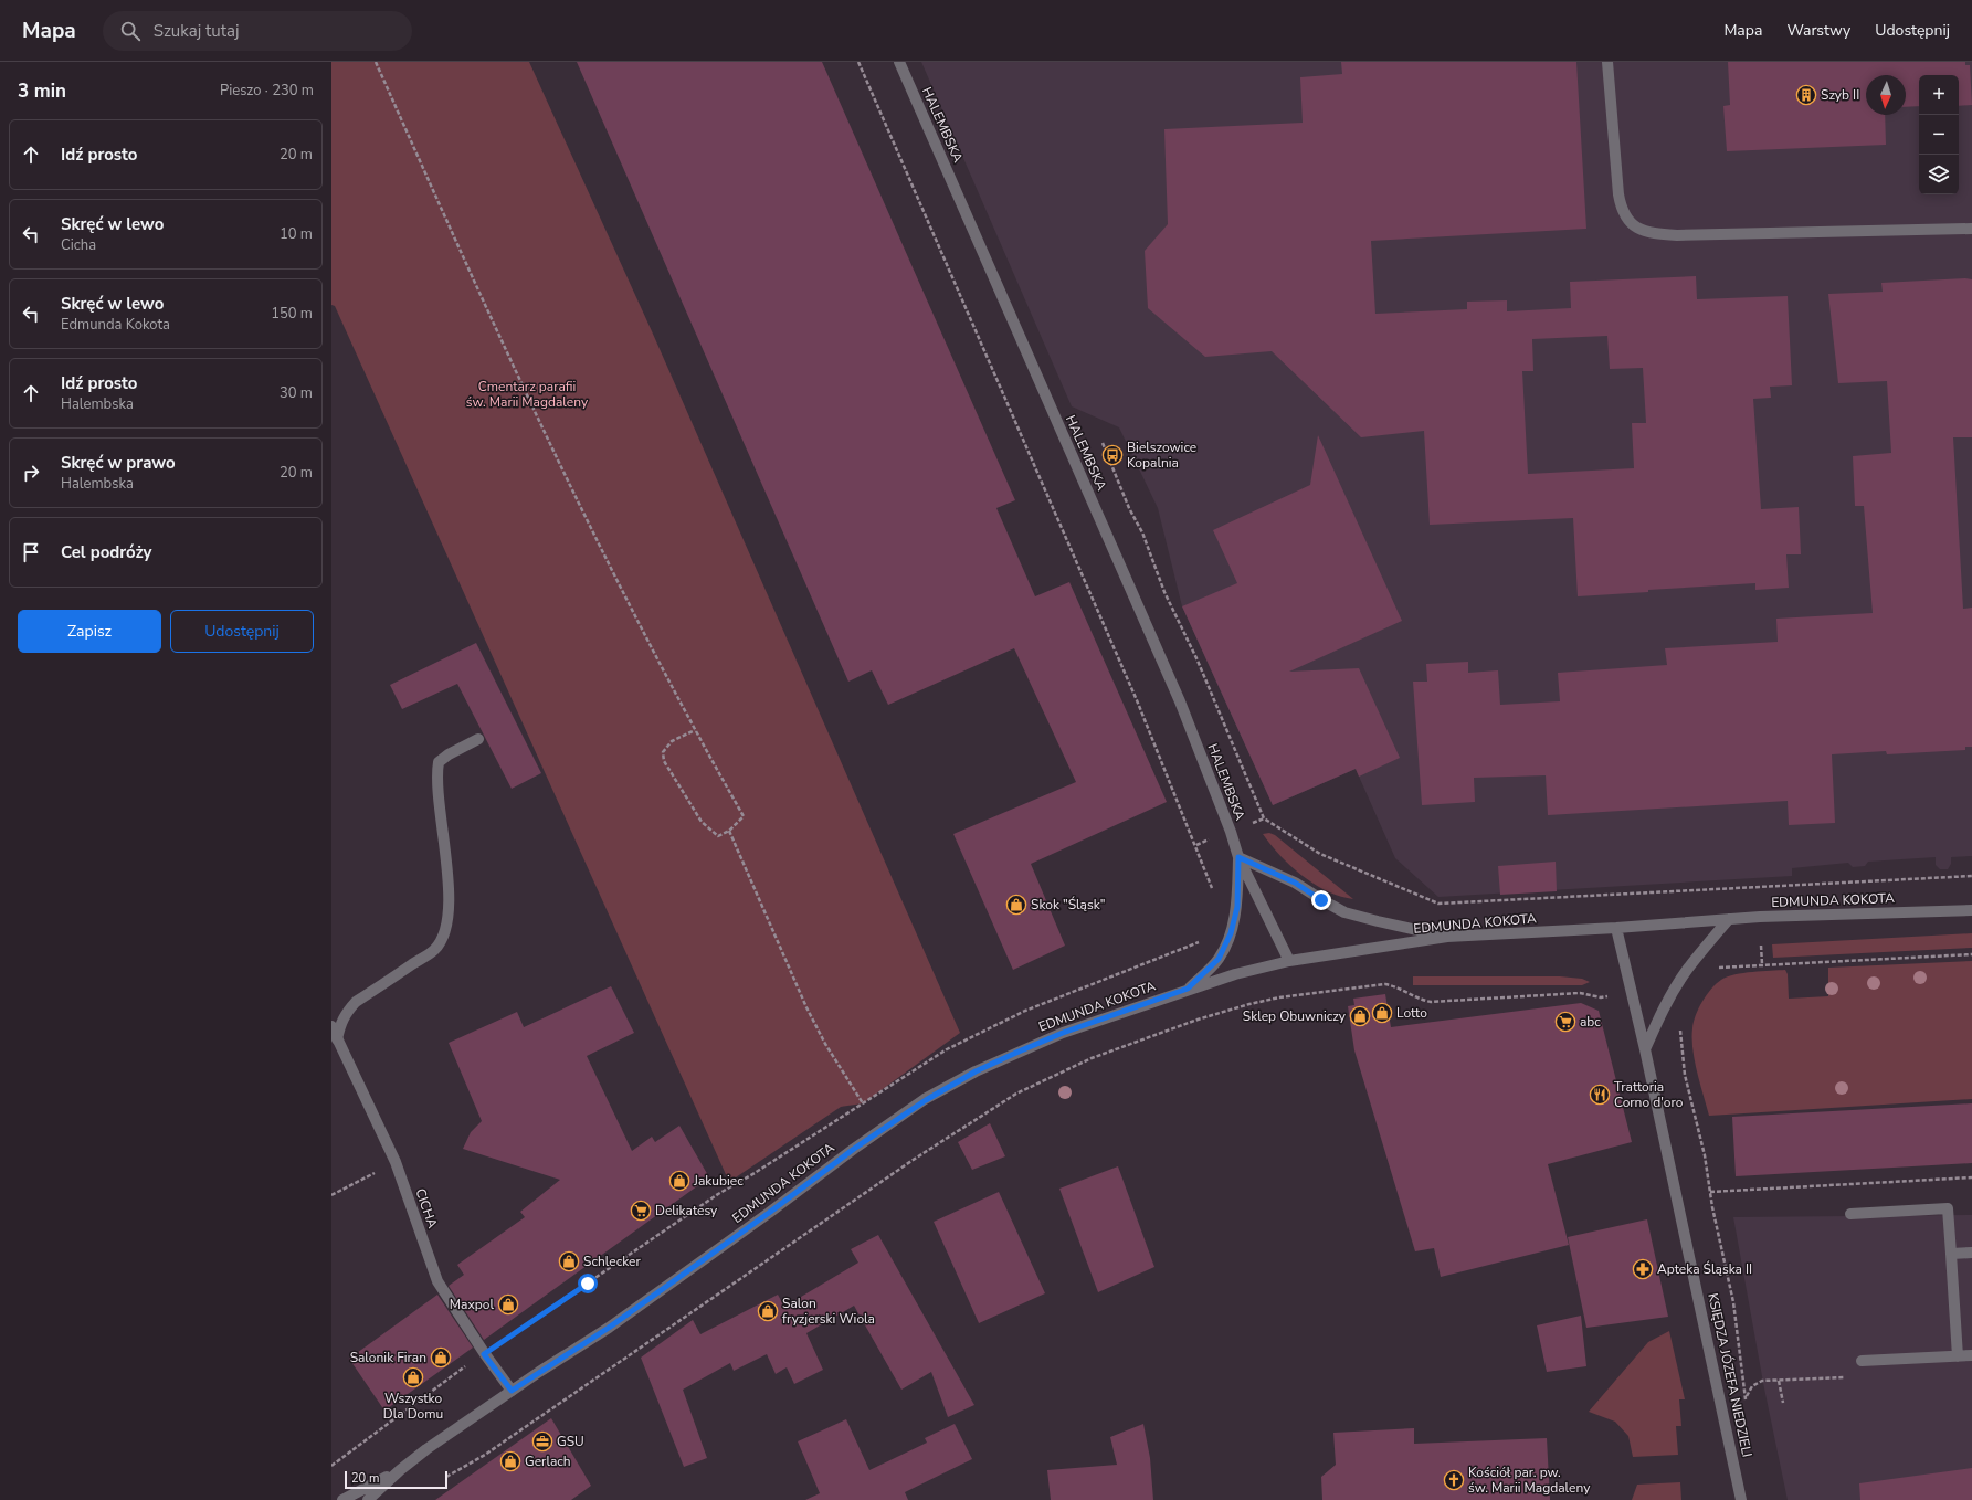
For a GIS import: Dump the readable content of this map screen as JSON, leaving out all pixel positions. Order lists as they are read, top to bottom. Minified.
{"streets":{"street":["HALEMBSKA","EDMUNDA KOKOTA","CICHA","KSIĘDZA JÓZEFA NIEDZIELI"]},"crossings":[["HALEMBSKA","EDMUNDA KOKOTA"],["EDMUNDA KOKOTA","CICHA"],["EDMUNDA KOKOTA","KSIĘDZA JÓZEFA NIEDZIELI"]],"parks":["Cmentarz parafii św. Marii Magdaleny"],"places":{"building":["Szyb II"],"bus stop":["Bielszowice Kopalnia"],"shop":["Skok \"Śląsk\"","Lotto","Sklep Obuwniczy","Jakubiec","Schlecker","Maxpol","Salon fryzjerski Wiola","Salonik Firan","Wszystko Dla Domu","Gerlach"],"supermarket":["abc","Delikatesy"],"restaurant":["Trattoria Corno d'oro"],"pharmacy":["Apteka Śląska II"],"office":["GSU"],"church":["Kościół par. pw. św. Marii Magdaleny"]},"scale_bar":"20 m","north":"bottom","page":{"header":"Mapa","search":"Szukaj tutaj","nav":["Mapa","Warstwy","Udostępnij"],"heading":["3 min","Pieszo · 230 m"],"map_buttons":["+","−"],"list":[["Idź prosto","20 m"],["Skręć w lewo","Cicha","10 m"],["Skręć w lewo","Edmunda Kokota","150 m"],["Idź prosto","Halembska","30 m"],["Skręć w prawo","Halembska","20 m"],"Cel podróży"],"buttons":["Zapisz","Udostępnij"],"scale":"20 m"}}
